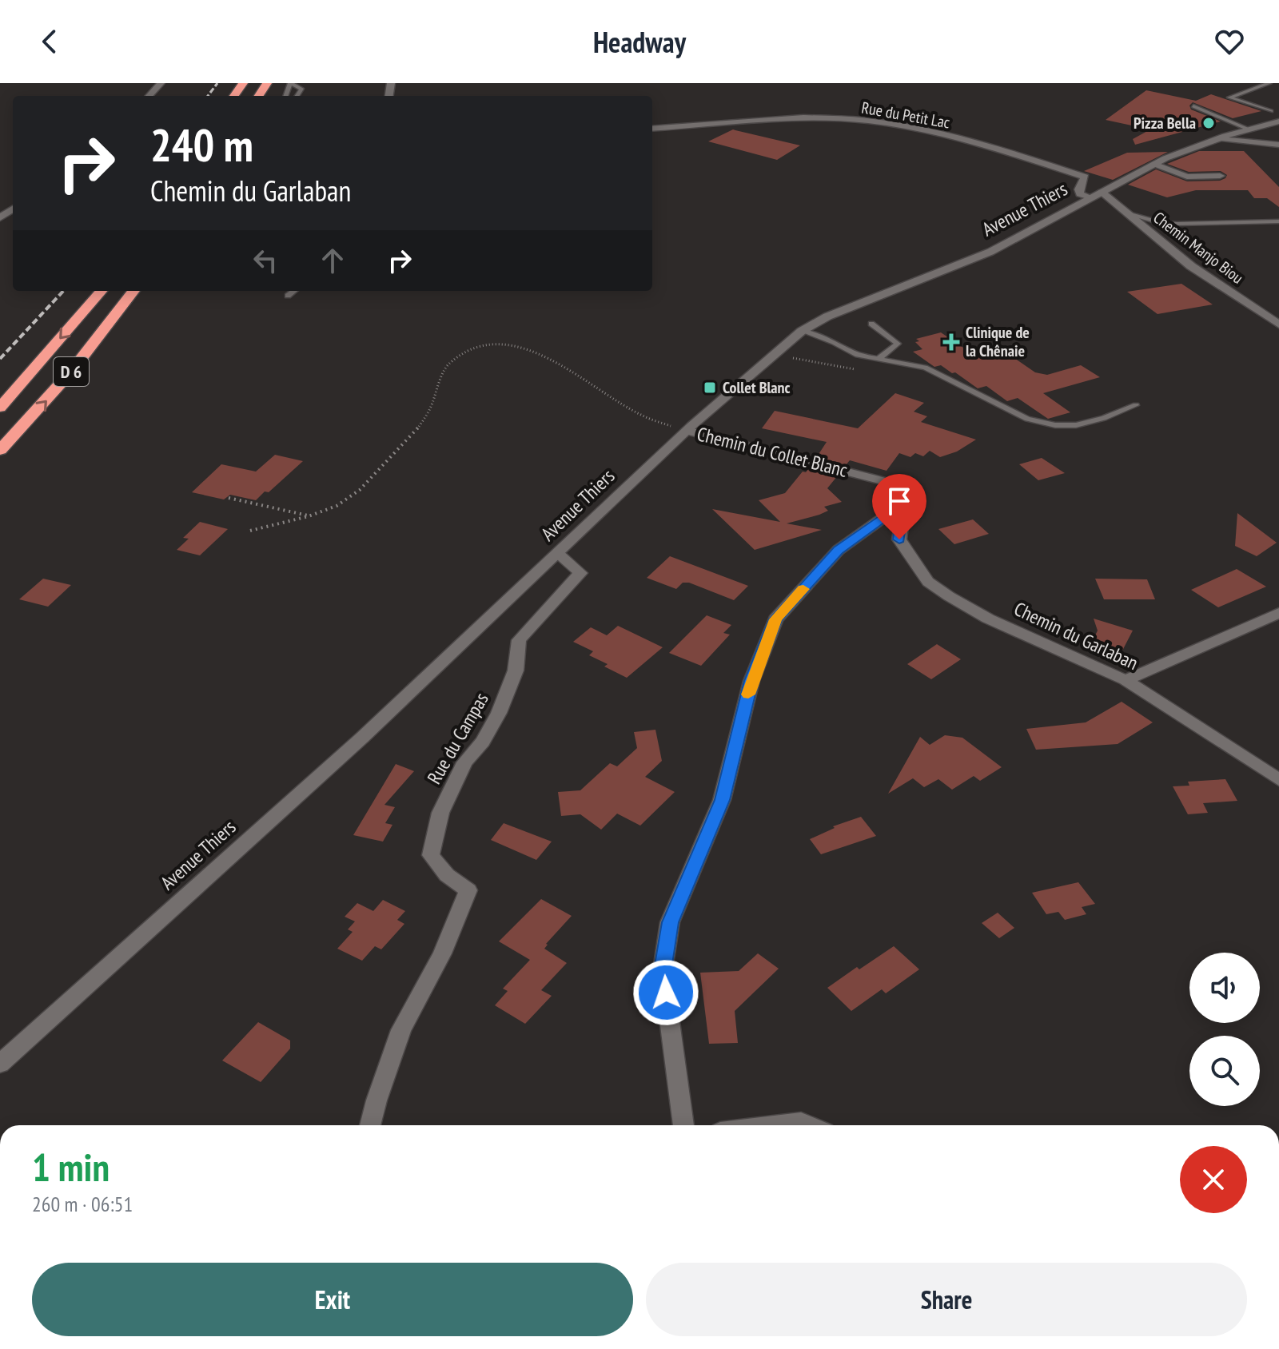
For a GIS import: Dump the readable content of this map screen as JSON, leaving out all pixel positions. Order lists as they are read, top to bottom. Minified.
{"streets":{"highway":["D 6"],"street":["Rue du Petit Lac","Avenue Thiers","Chemin Manjo Biou","Chemin du Collet Blanc","Chemin du Garlaban","Rue du Campas"]},"crossings":[["Rue du Petit Lac","Avenue Thiers"],["Avenue Thiers","Chemin Manjo Biou"],["Avenue Thiers","Chemin du Collet Blanc"],["Avenue Thiers","Rue du Campas"],["Chemin du Collet Blanc","Chemin du Garlaban"]],"places":{"other":["Pizza Bella"],"health":["Clinique de la Chênaie"],"transit":["Collet Blanc"]},"page":{"header":"Headway","turn":["240 m","Chemin du Garlaban"],"heading":["1 min","260 m · 06:51"],"buttons":["Exit","Share"]}}
